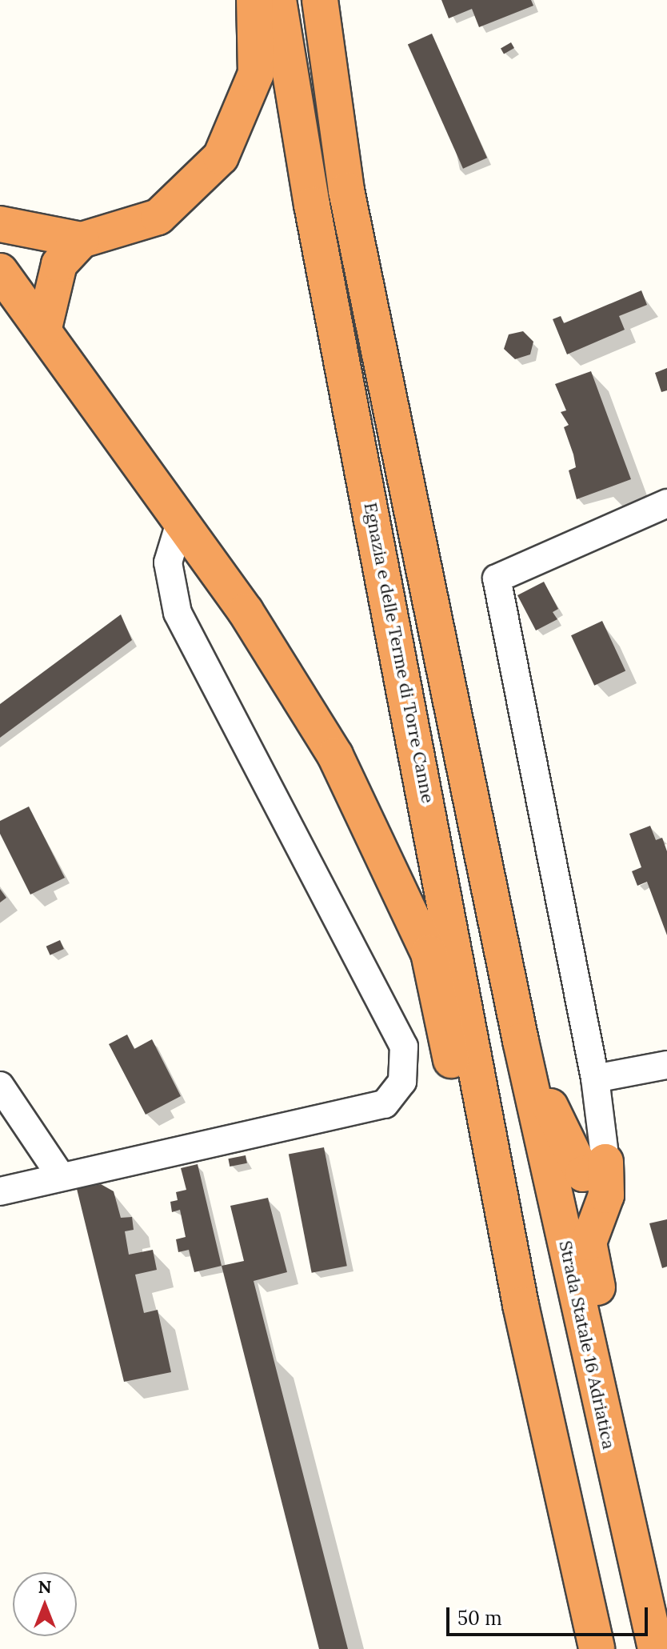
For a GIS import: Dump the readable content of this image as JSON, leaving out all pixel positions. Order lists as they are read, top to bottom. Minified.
{"streets":{"highway":["Egnazia e delle Terme di Torre Canne","Strada Statale 16 Adriatica"]},"scale_bar":"50 m","north":"top"}
